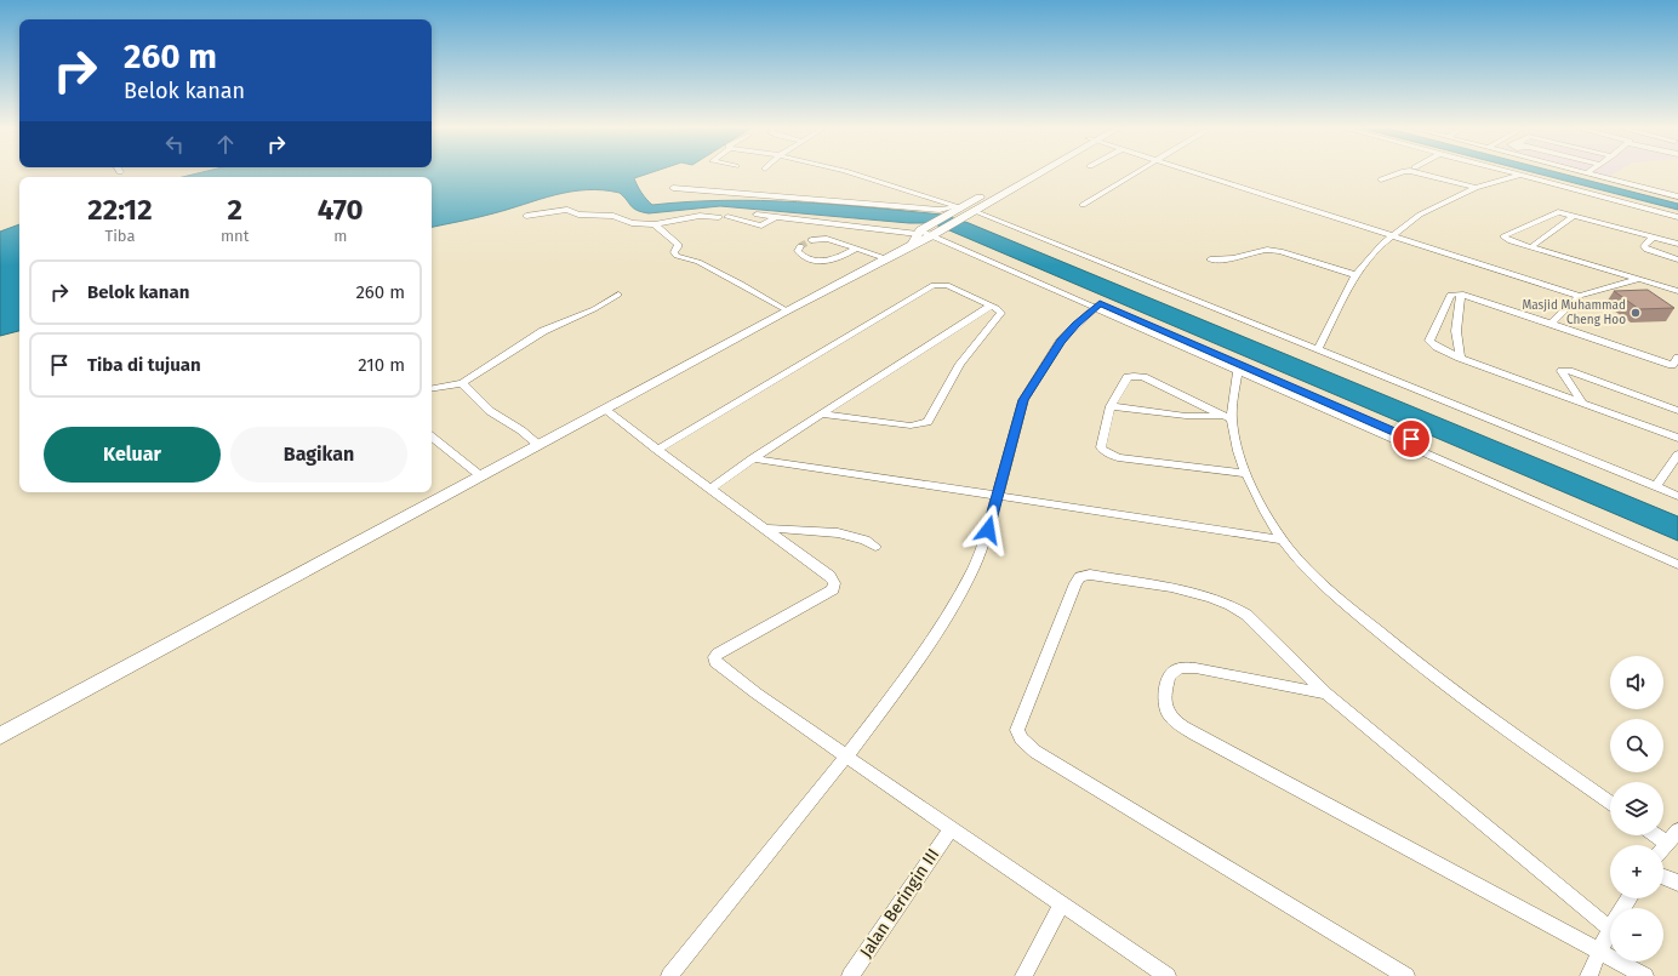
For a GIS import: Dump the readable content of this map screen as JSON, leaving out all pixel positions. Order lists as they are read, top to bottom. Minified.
{"streets":{"street":["Jalan Beringin III"]},"places":["Masjid Muhammad Cheng Hoo"],"page":{"turn":["260 m","Belok kanan"],"eta":["22:12","Tiba","2","mnt","470","m"],"list":[{"name":"Belok kanan","value":"260 m"},{"name":"Tiba di tujuan","value":"210 m"}],"buttons":["Keluar","Bagikan"],"map_buttons":["+","−"]}}
